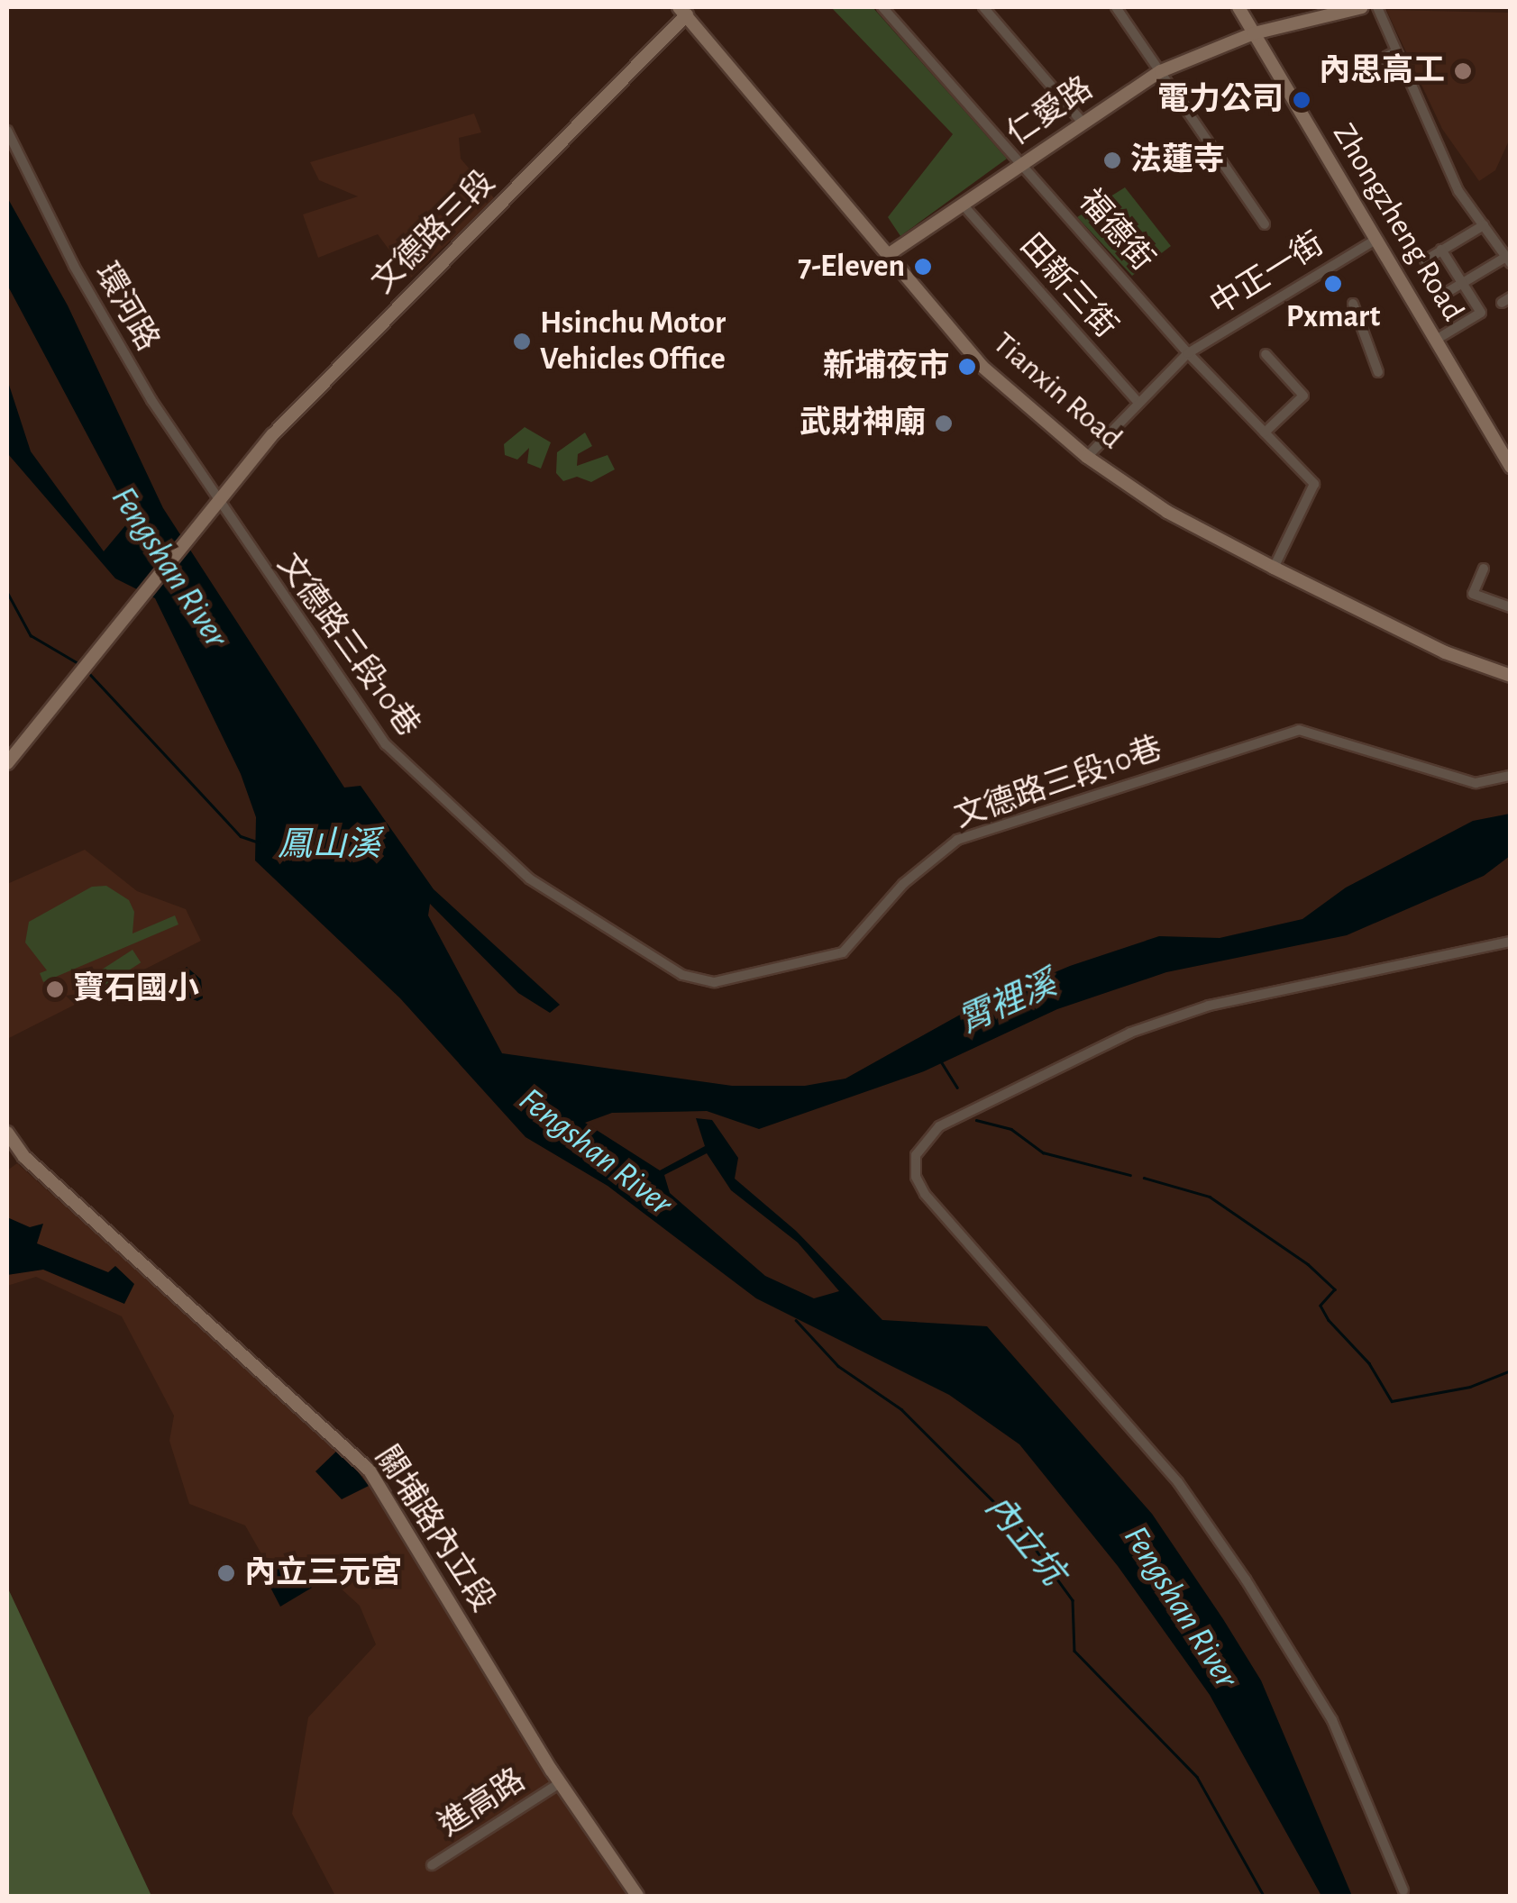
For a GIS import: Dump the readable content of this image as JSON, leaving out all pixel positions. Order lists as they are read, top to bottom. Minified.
{"streets":{"main road":["仁愛路","Zhongzheng Road","文德路三段","Tianxin Road","關埔路內立段"],"street":["福德街","中正一街","田新三街","環河路","文德路三段10巷","進高路"]},"crossings":[["仁愛路","Zhongzheng Road"],["仁愛路","福德街"],["仁愛路","田新三街"],["仁愛路","Tianxin Road"],["Zhongzheng Road","中正一街"],["福德街","中正一街"],["福德街","Tianxin Road"],["文德路三段","環河路"],["文德路三段","Tianxin Road"],["文德路三段","文德路三段10巷"],["中正一街","田新三街"],["中正一街","Tianxin Road"],["環河路","文德路三段10巷"],["關埔路內立段","進高路"]],"water":["Fengshan River","鳳山溪","霄裡溪","內立坑"],"places":["內思高工","電力公司","法蓮寺","7-Eleven","Pxmart","Hsinchu Motor Vehicles Office","新埔夜市","武財神廟","寶石國小","內立三元宮"]}
